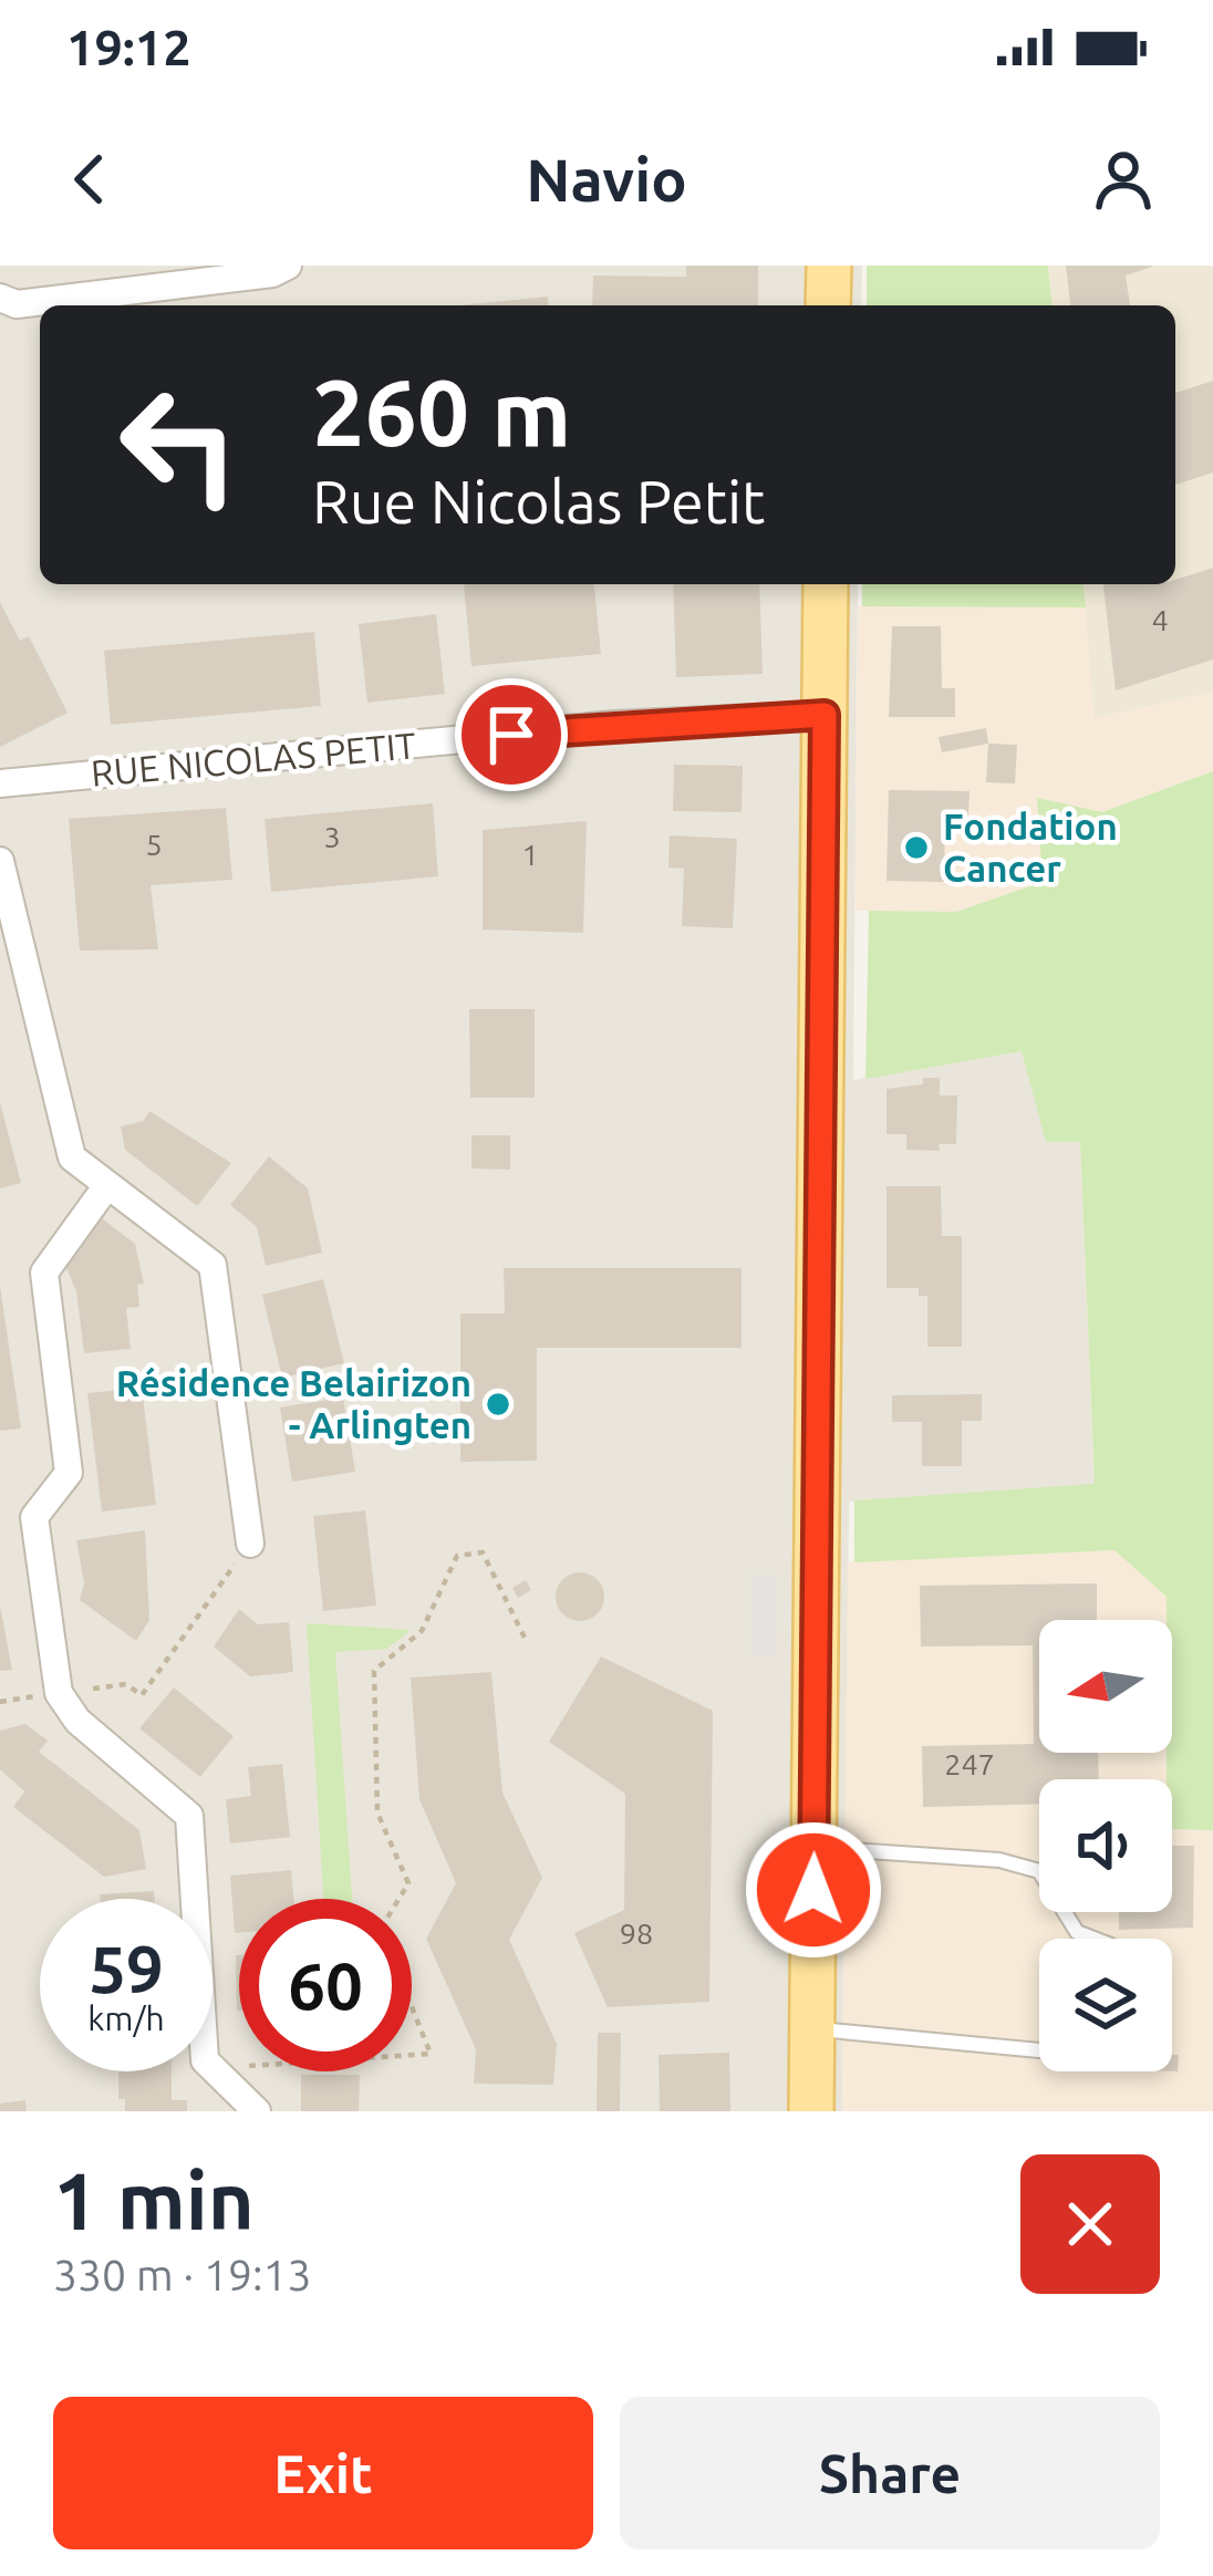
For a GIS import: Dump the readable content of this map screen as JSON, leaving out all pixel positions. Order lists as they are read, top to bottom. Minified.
{"streets":{"street":["RUE NICOLAS PETIT"]},"places":["Fondation Cancer","Résidence Belairizon - Arlingten"],"house_numbers":["4","3","5","1","247","98"],"north":"left","page":{"status":"19:12","header":"Navio","turn":["260 m","Rue Nicolas Petit"],"speed":"59 km/h","limit":"60","heading":["1 min","330 m · 19:13"],"buttons":["Exit","Share"]}}
